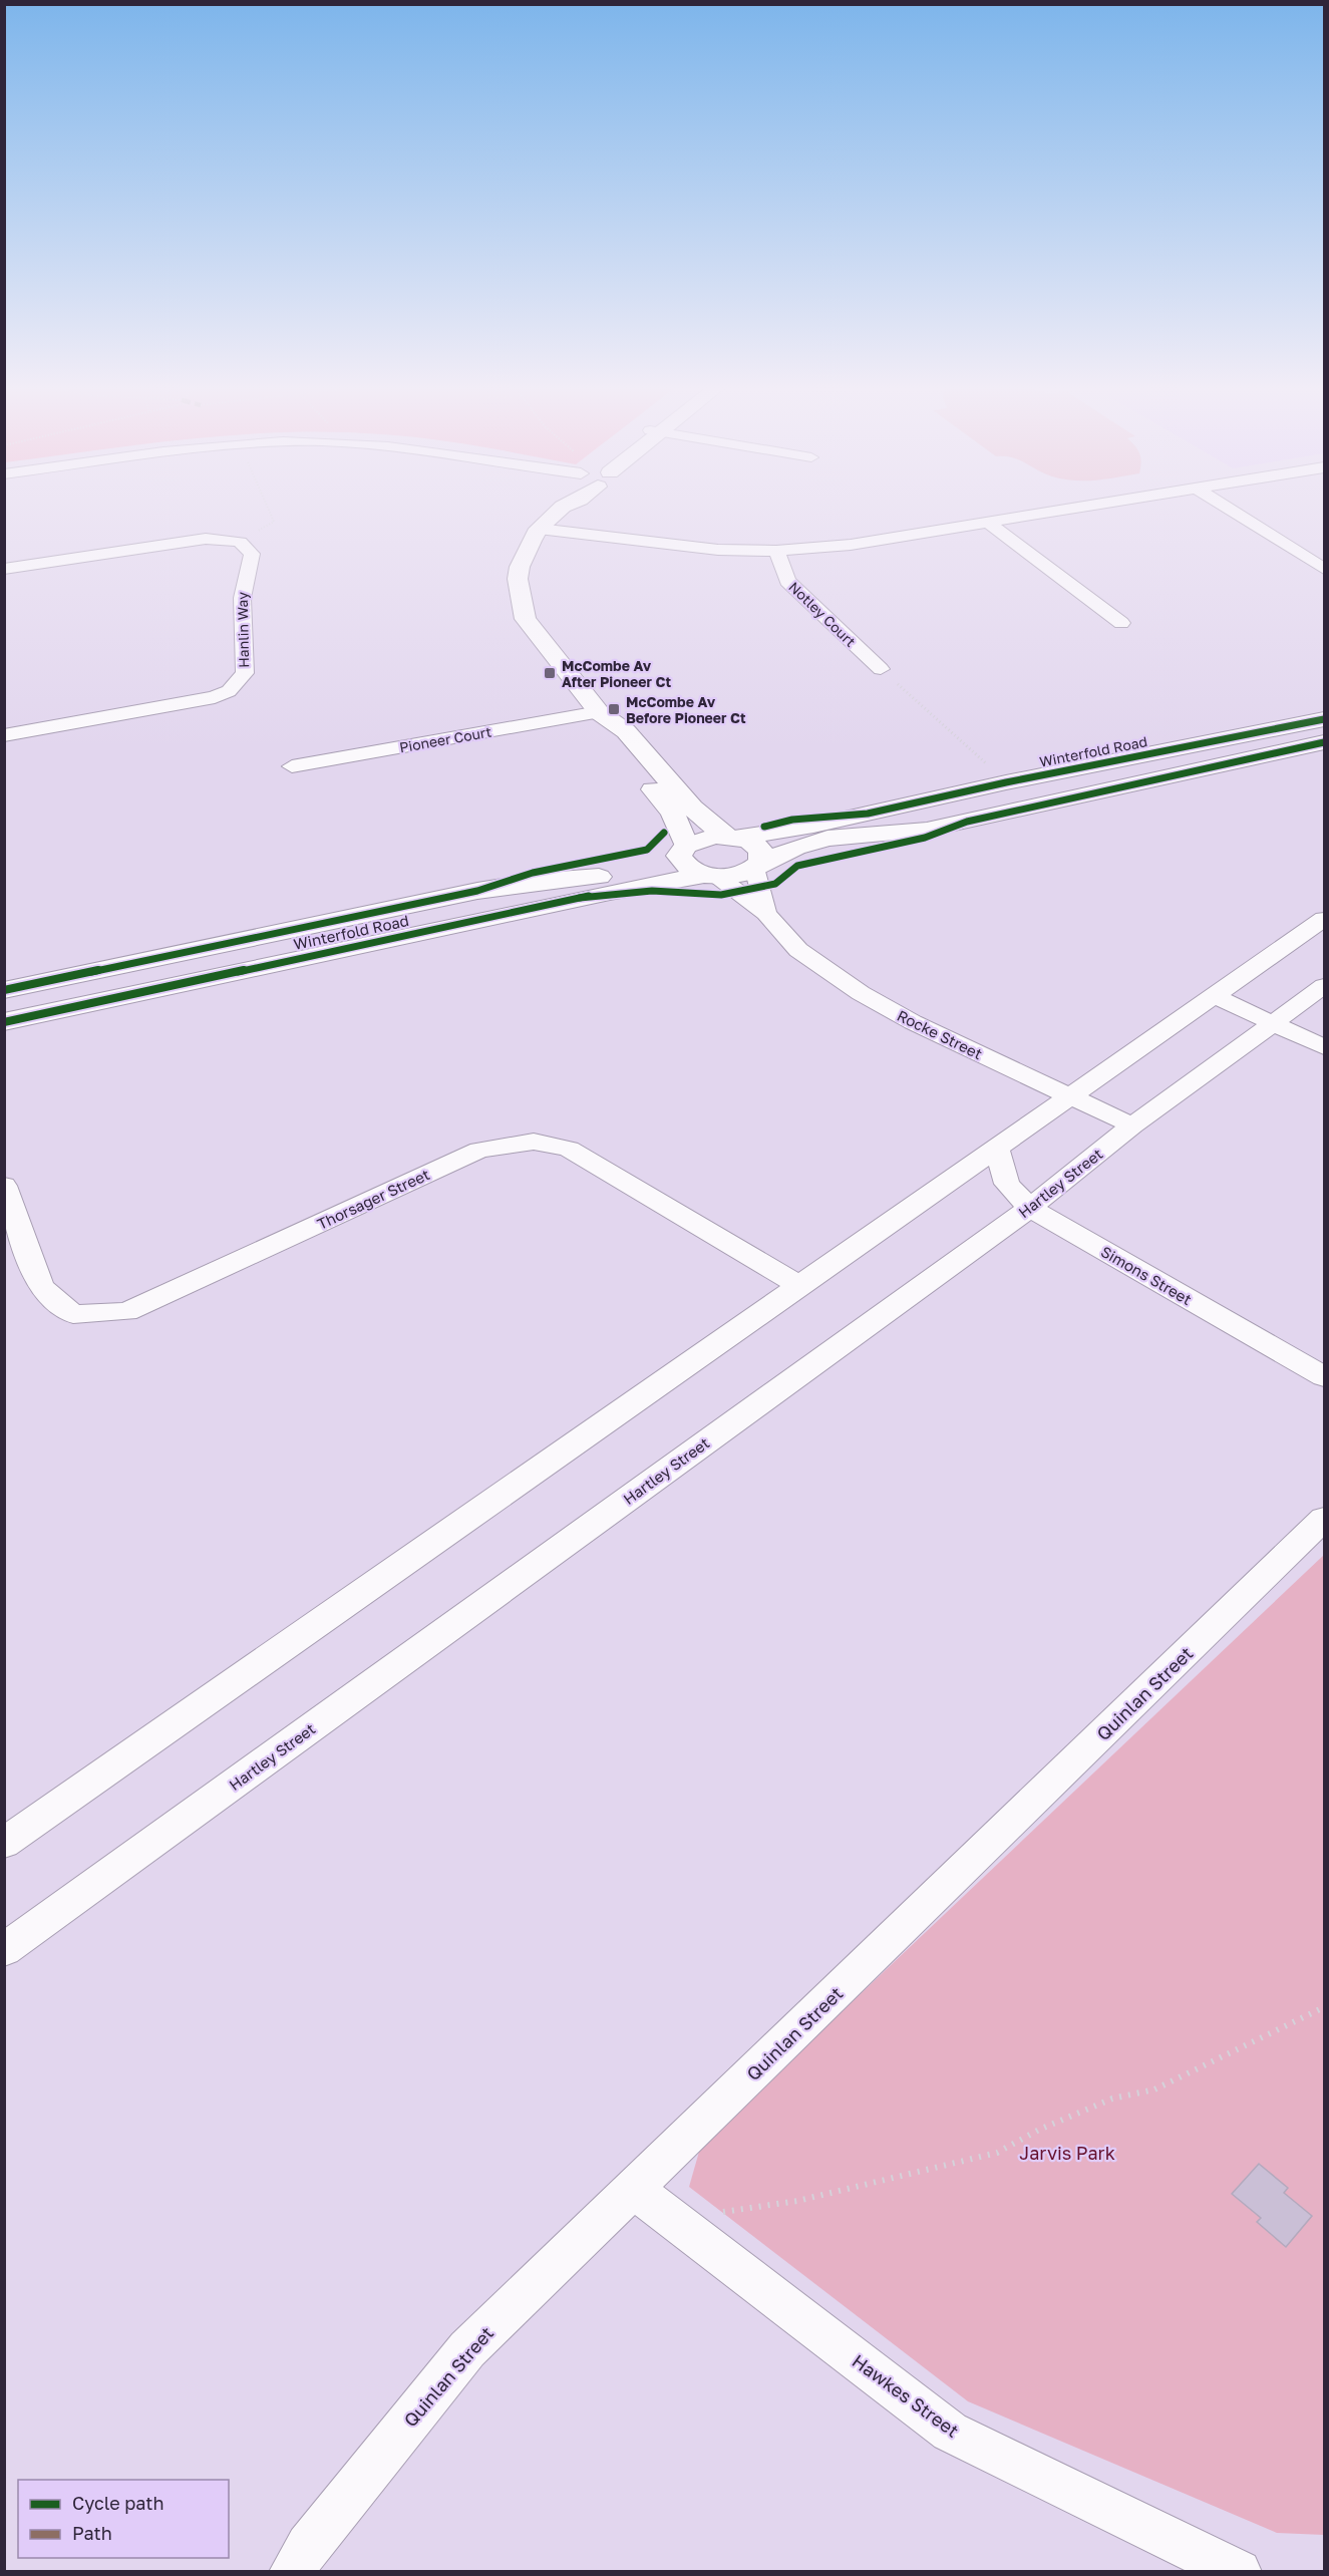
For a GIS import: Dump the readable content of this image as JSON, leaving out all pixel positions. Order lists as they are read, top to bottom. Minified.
{"streets":{"main road":["Winterfold Road"],"street":["Notley Court","Hanlin Way","Pioneer Court","Rocke Street","Hartley Street","Thorsager Street","Simons Street","Quinlan Street","Hawkes Street"]},"crossings":[["Winterfold Road","Rocke Street"],["Rocke Street","Hartley Street"],["Hartley Street","Simons Street"],["Quinlan Street","Hawkes Street"]],"parks":["Jarvis Park"],"places":{"transit":["McCombe Av After Pioneer Ct","McCombe Av Before Pioneer Ct"]},"legend":["Cycle path","Path"]}
